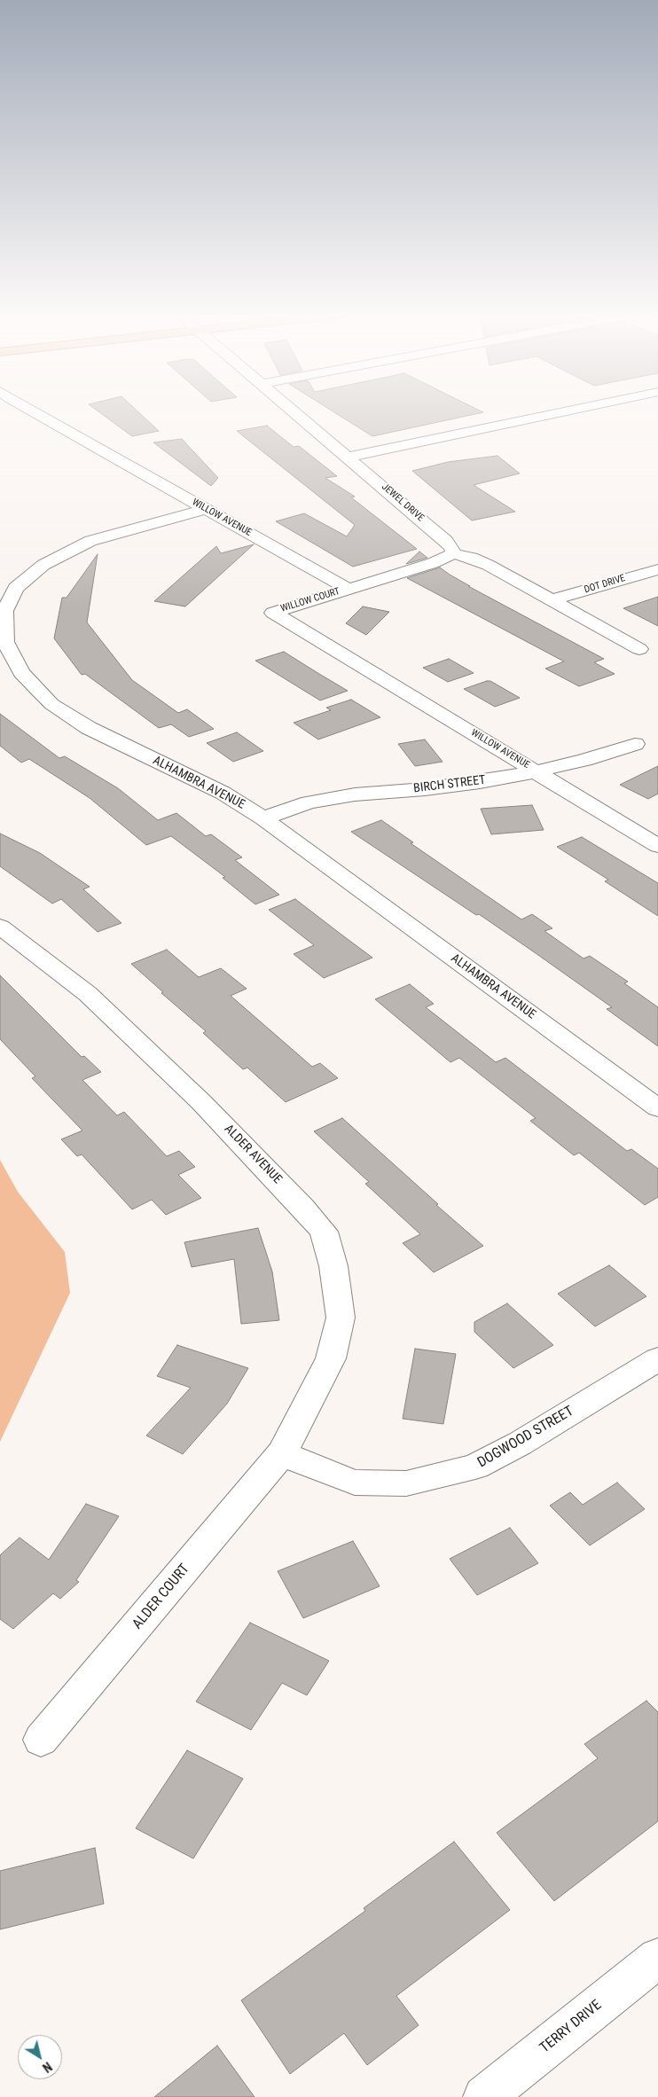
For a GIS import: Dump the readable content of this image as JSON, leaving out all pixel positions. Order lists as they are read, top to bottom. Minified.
{"streets":{"street":["JEWEL DRIVE","WILLOW AVENUE","DOT DRIVE","WILLOW COURT","ALHAMBRA AVENUE","BIRCH STREET","ALDER AVENUE","DOGWOOD STREET","ALDER COURT","TERRY DRIVE"]},"crossings":[["WILLOW AVENUE","WILLOW COURT"],["WILLOW AVENUE","ALHAMBRA AVENUE"],["WILLOW AVENUE","BIRCH STREET"],["ALHAMBRA AVENUE","BIRCH STREET"],["ALDER AVENUE","DOGWOOD STREET"],["ALDER AVENUE","ALDER COURT"],["DOGWOOD STREET","ALDER COURT"]],"north":"bottom right"}
